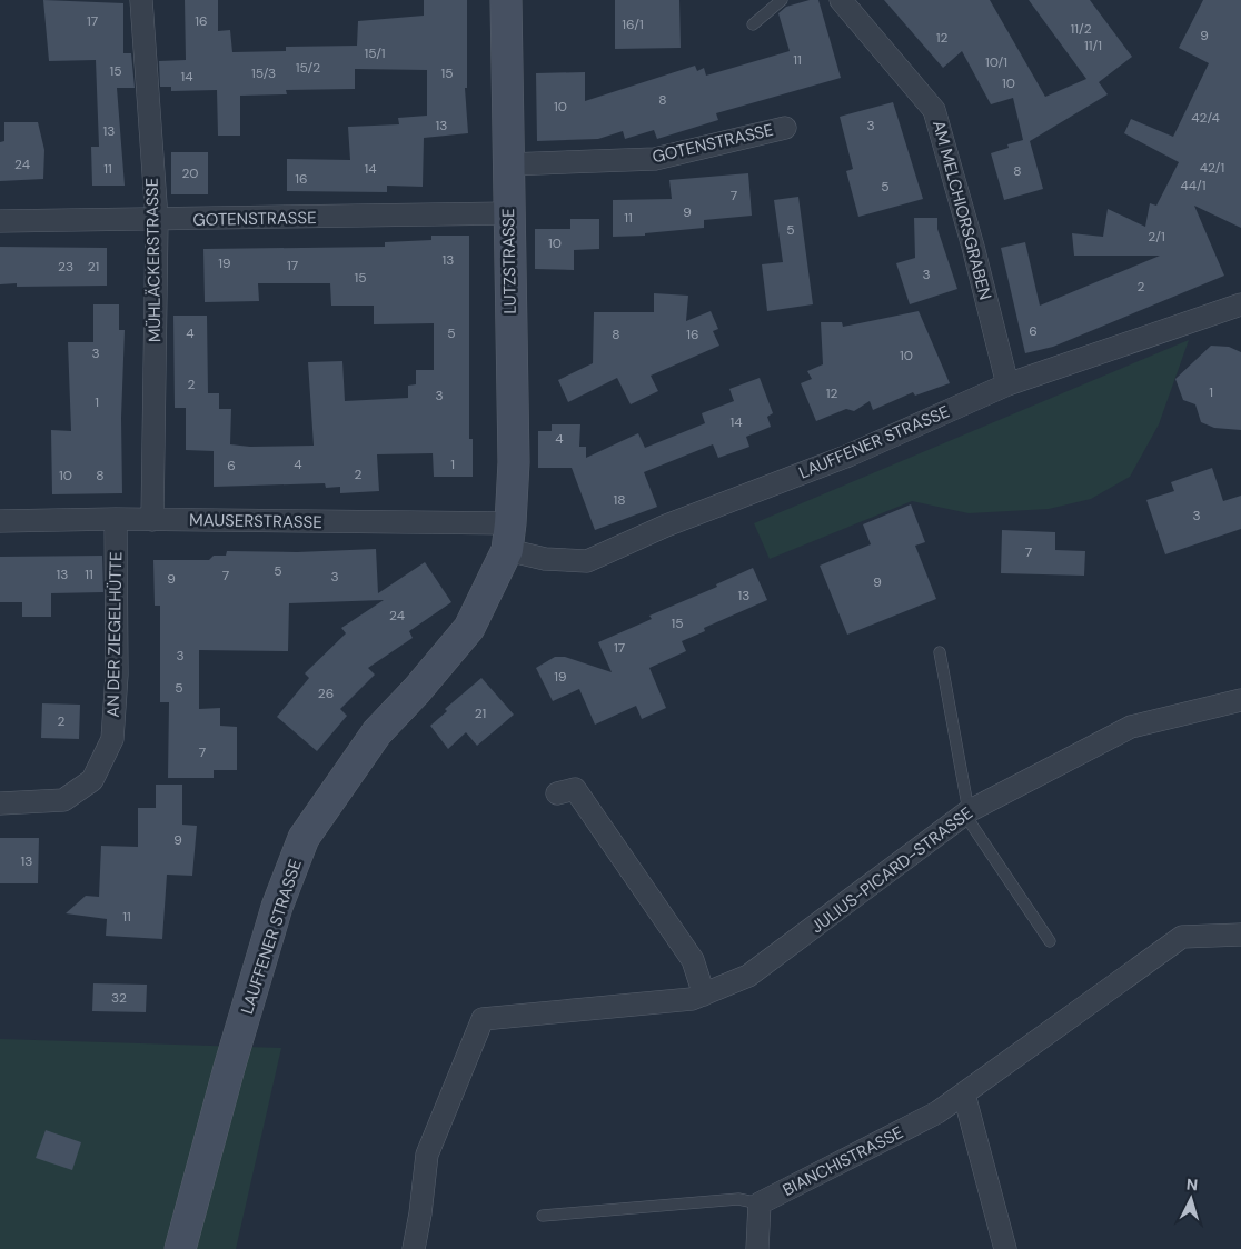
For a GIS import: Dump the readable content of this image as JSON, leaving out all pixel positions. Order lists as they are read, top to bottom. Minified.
{"streets":{"street":["GOTENSTRASSE","AM MELCHIORSGRABEN","MÜHLÄCKERSTRASSE","LUTZSTRASSE","LAUFFENER STRASSE","MAUSERSTRASSE","AN DER ZIEGELHÜTTE","JULIUS-PICARD-STRASSE","BIANCHISTRASSE"]},"crossings":[["GOTENSTRASSE","MÜHLÄCKERSTRASSE"],["GOTENSTRASSE","LUTZSTRASSE"],["AM MELCHIORSGRABEN","LAUFFENER STRASSE"],["MÜHLÄCKERSTRASSE","MAUSERSTRASSE"],["LUTZSTRASSE","LAUFFENER STRASSE"],["LUTZSTRASSE","MAUSERSTRASSE"],["LAUFFENER STRASSE","MAUSERSTRASSE"],["MAUSERSTRASSE","AN DER ZIEGELHÜTTE"]],"house_numbers":["17","16","16/1","11/2","9","12","11/1","15/1","11","10/1","15/2","15","15/3","15","14","10","8","10","42/4","13","3","13","24","42/1","11","14","8","20","16","44/1","5","7","9","11","5","2/1","10","13","19","17","23","21","3","15","2","6","4","5","8","16","3","10","2","1","12","3","1","14","4","4","1","6","2","10","8","18","3","7","5","13","11","7","3","9","9","13","24","15","17","3","19","5","26","21","2","7","9","13","11","32"],"north":"top"}
